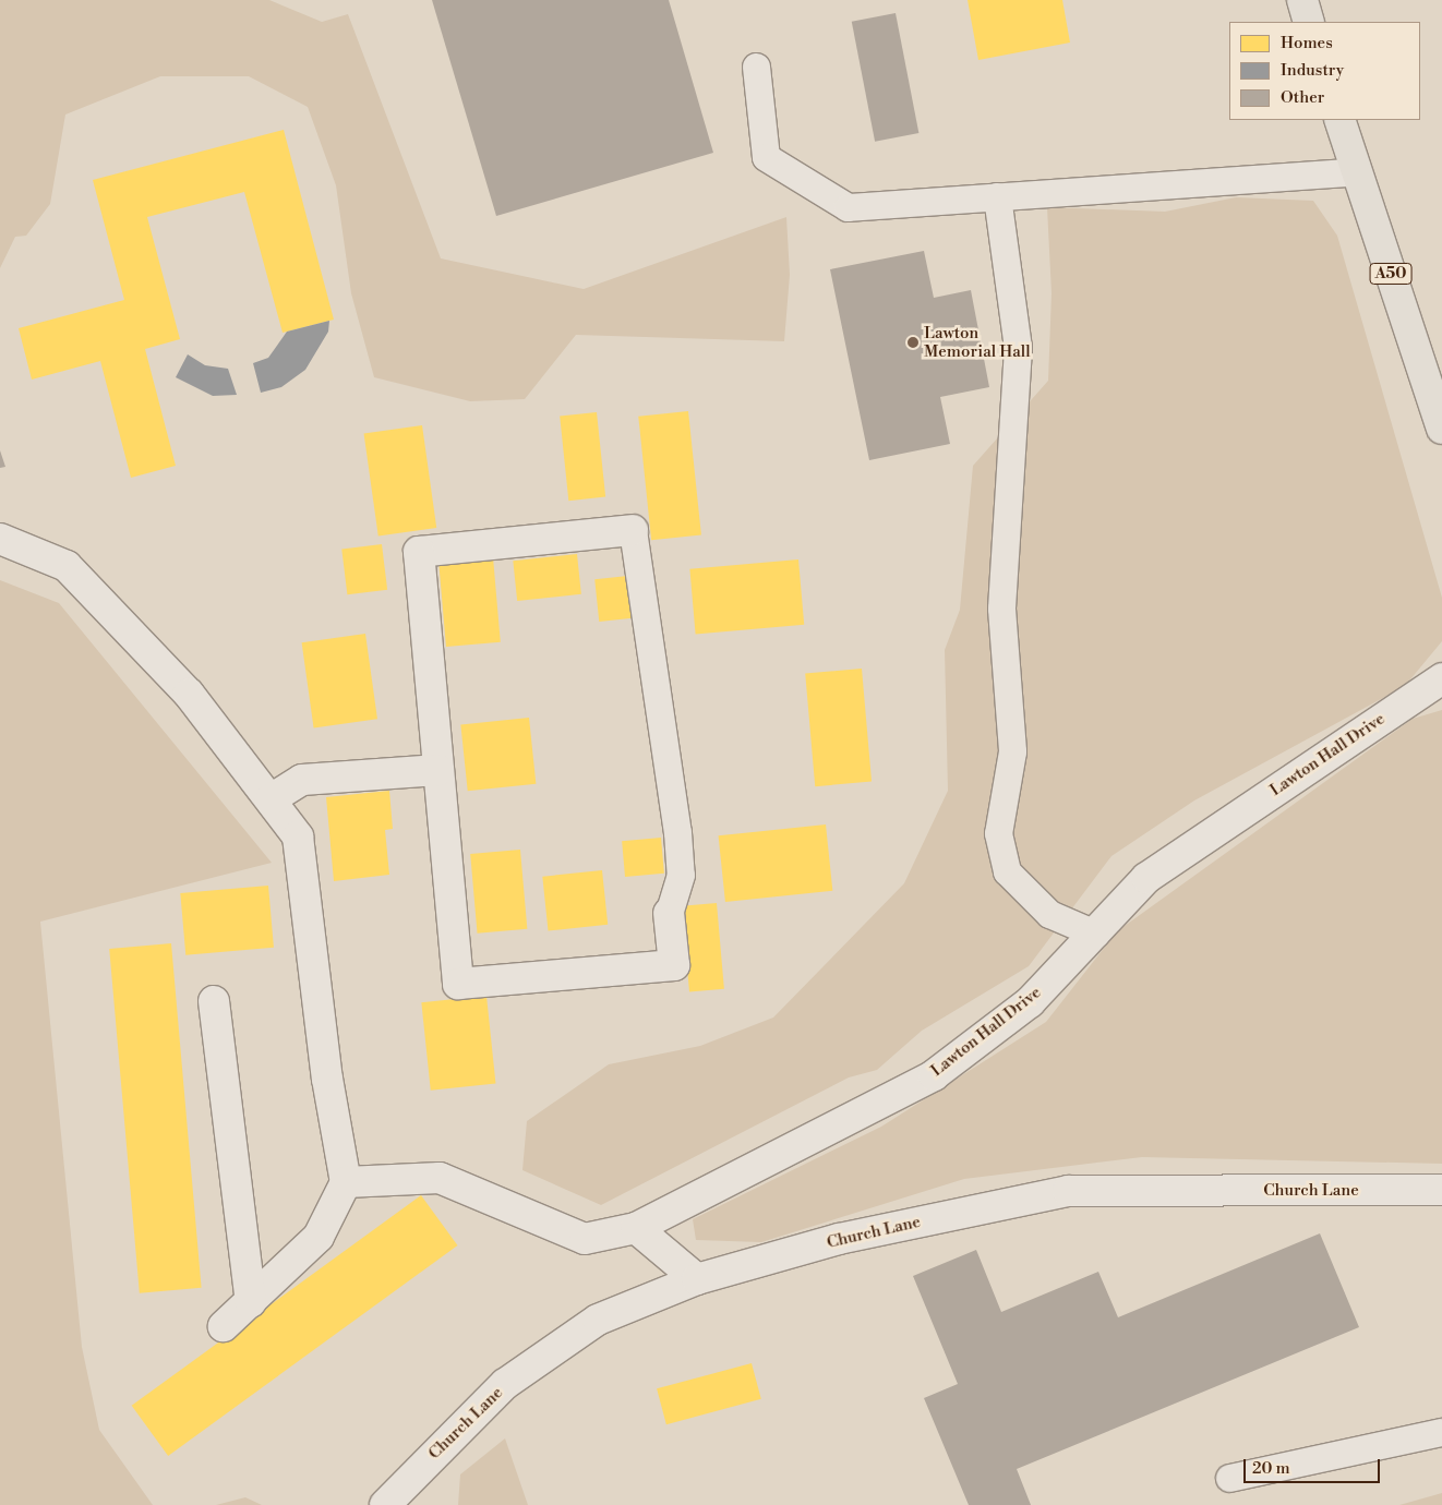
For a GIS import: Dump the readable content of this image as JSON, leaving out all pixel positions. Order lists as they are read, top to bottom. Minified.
{"streets":{"main road":["A50"],"street":["Lawton Hall Drive","Church Lane"]},"places":["Lawton Memorial Hall"],"legend":["Homes","Industry","Other"],"scale_bar":"20 m"}
